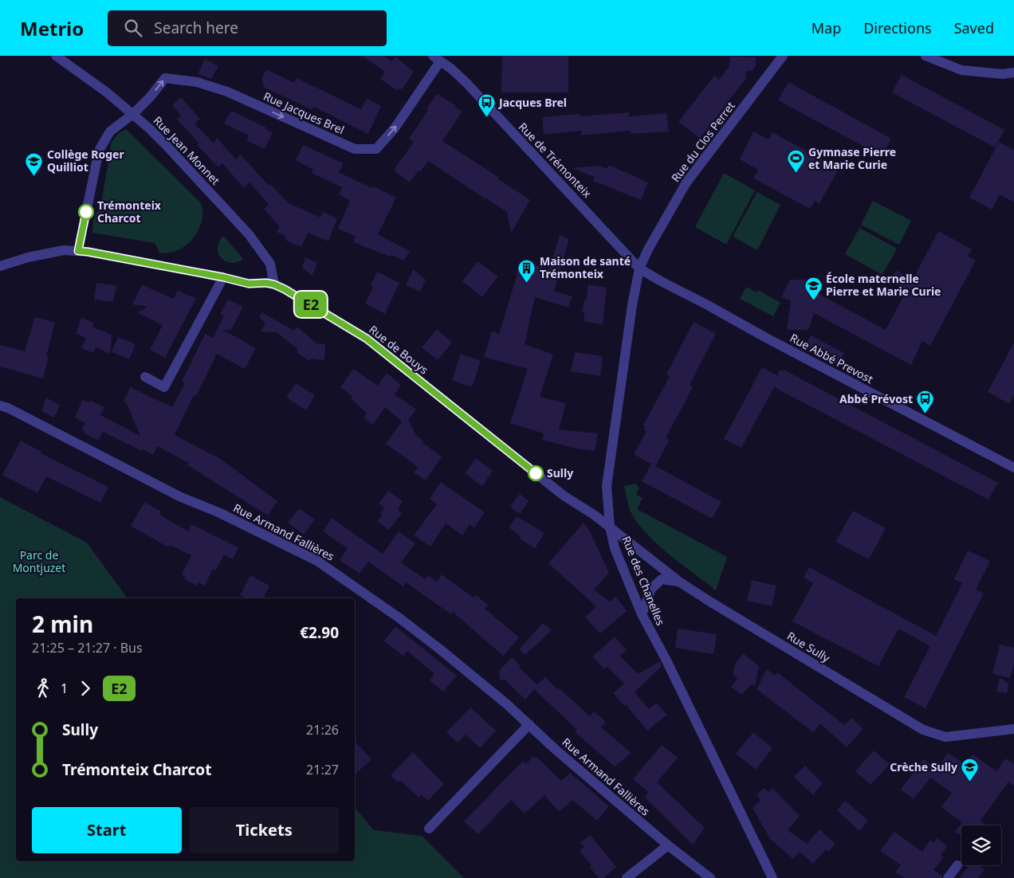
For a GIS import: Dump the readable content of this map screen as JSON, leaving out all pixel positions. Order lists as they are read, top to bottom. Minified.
{"streets":{"street":["Rue Jacques Brel","Rue du Clos Perret","Rue Jean Monnet","Rue de Trémonteix","Rue de Bouys","Rue Abbé Prevost","Rue Armand Fallières","Rue des Chanelles","Rue Sully"]},"crossings":[["Rue Jacques Brel","Rue Jean Monnet"],["Rue Jacques Brel","Rue de Trémonteix"],["Rue du Clos Perret","Rue de Trémonteix"],["Rue du Clos Perret","Rue Abbé Prevost"],["Rue du Clos Perret","Rue des Chanelles"],["Rue Jean Monnet","Rue de Bouys"],["Rue de Trémonteix","Rue Abbé Prevost"],["Rue de Trémonteix","Rue des Chanelles"],["Rue de Bouys","Rue des Chanelles"],["Rue de Bouys","Rue Sully"],["Rue Abbé Prevost","Rue des Chanelles"],["Rue des Chanelles","Rue Sully"]],"one_way":["Rue Jacques Brel"],"parks":["Parc de Montjuzet"],"places":{"bus stop":["Jacques Brel","Abbé Prévost"],"sports":["Gymnase Pierre et Marie Curie"],"school or university":["Collège Roger Quilliot","École maternelle Pierre et Marie Curie","Crèche Sully"],"other":["Trémonteix Charcot","Sully"],"building":["Maison de santé Trémonteix"]},"lines":["bus line E2"],"page":{"header":"Metrio","search":"Search here","nav":["Map","Directions","Saved"],"on_map":"E2","heading":["2 min","21:25 – 21:27 · Bus","€2.90"],"legs":["1","E2"],"list":[{"name":"Sully","value":"21:26"},{"name":"Trémonteix Charcot","value":"21:27"}],"buttons":["Start","Tickets"]}}
